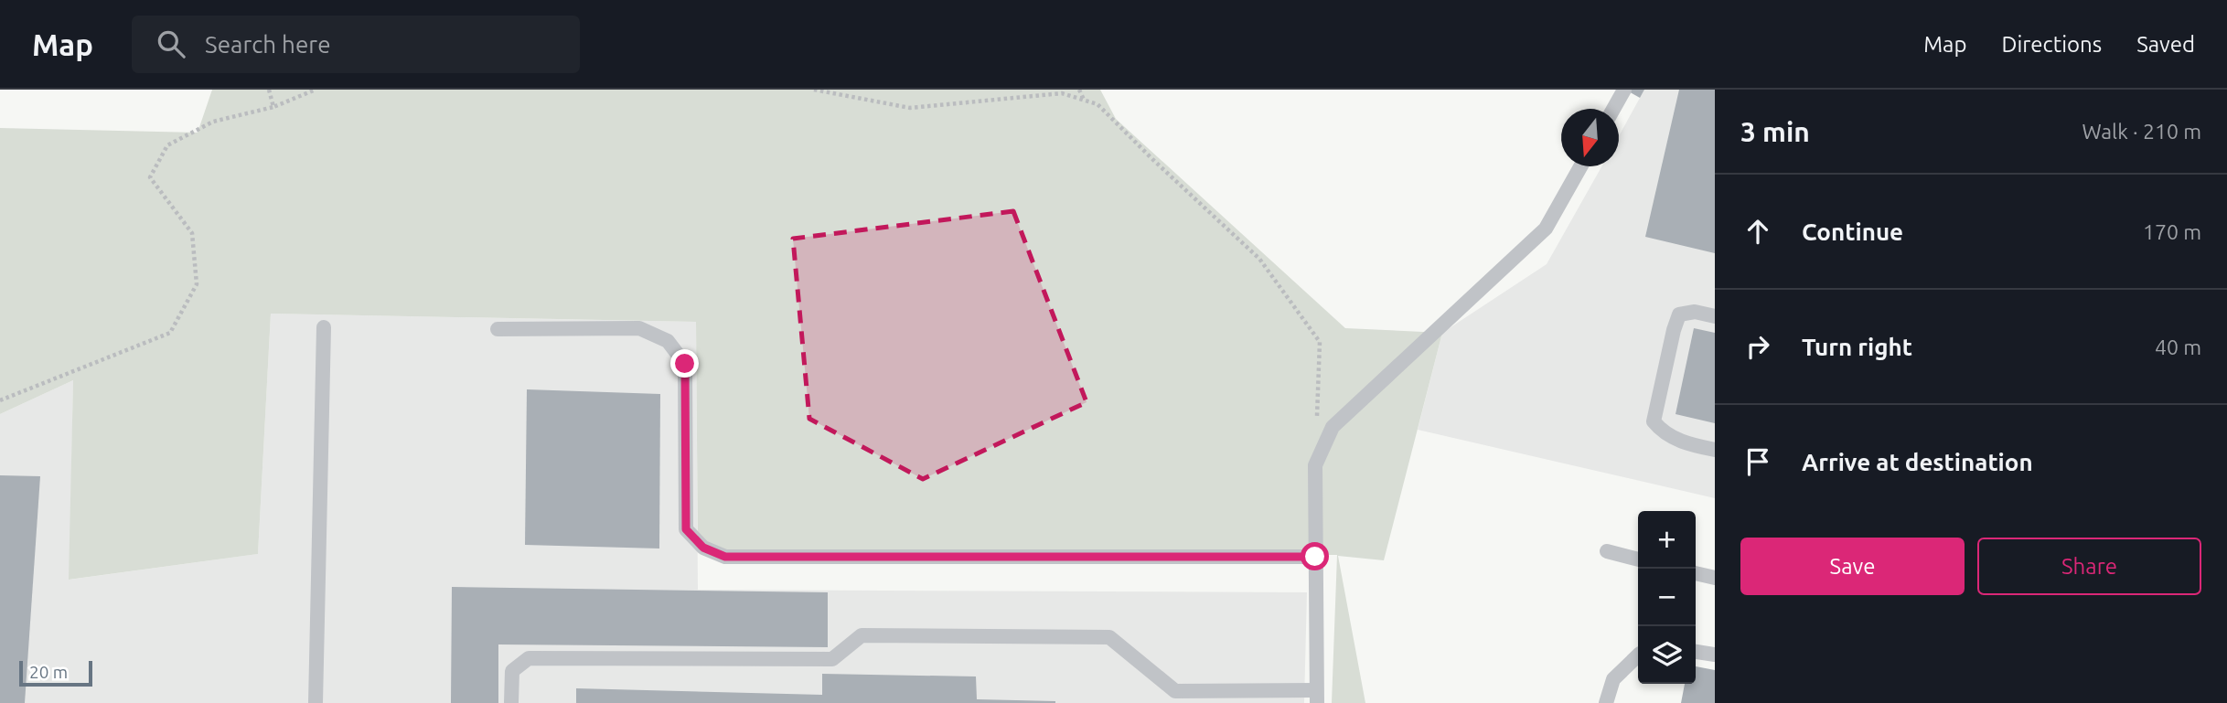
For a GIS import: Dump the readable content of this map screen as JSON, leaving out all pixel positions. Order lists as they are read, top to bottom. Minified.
{"scale_bar":"20 m","north":"bottom","page":{"header":"Map","search":"Search here","nav":["Map","Directions","Saved"],"heading":["3 min","Walk · 210 m"],"list":[["Continue","170 m"],["Turn right","40 m"],"Arrive at destination"],"map_buttons":["+","−"],"buttons":["Save","Share"],"scale":"20 m"}}
